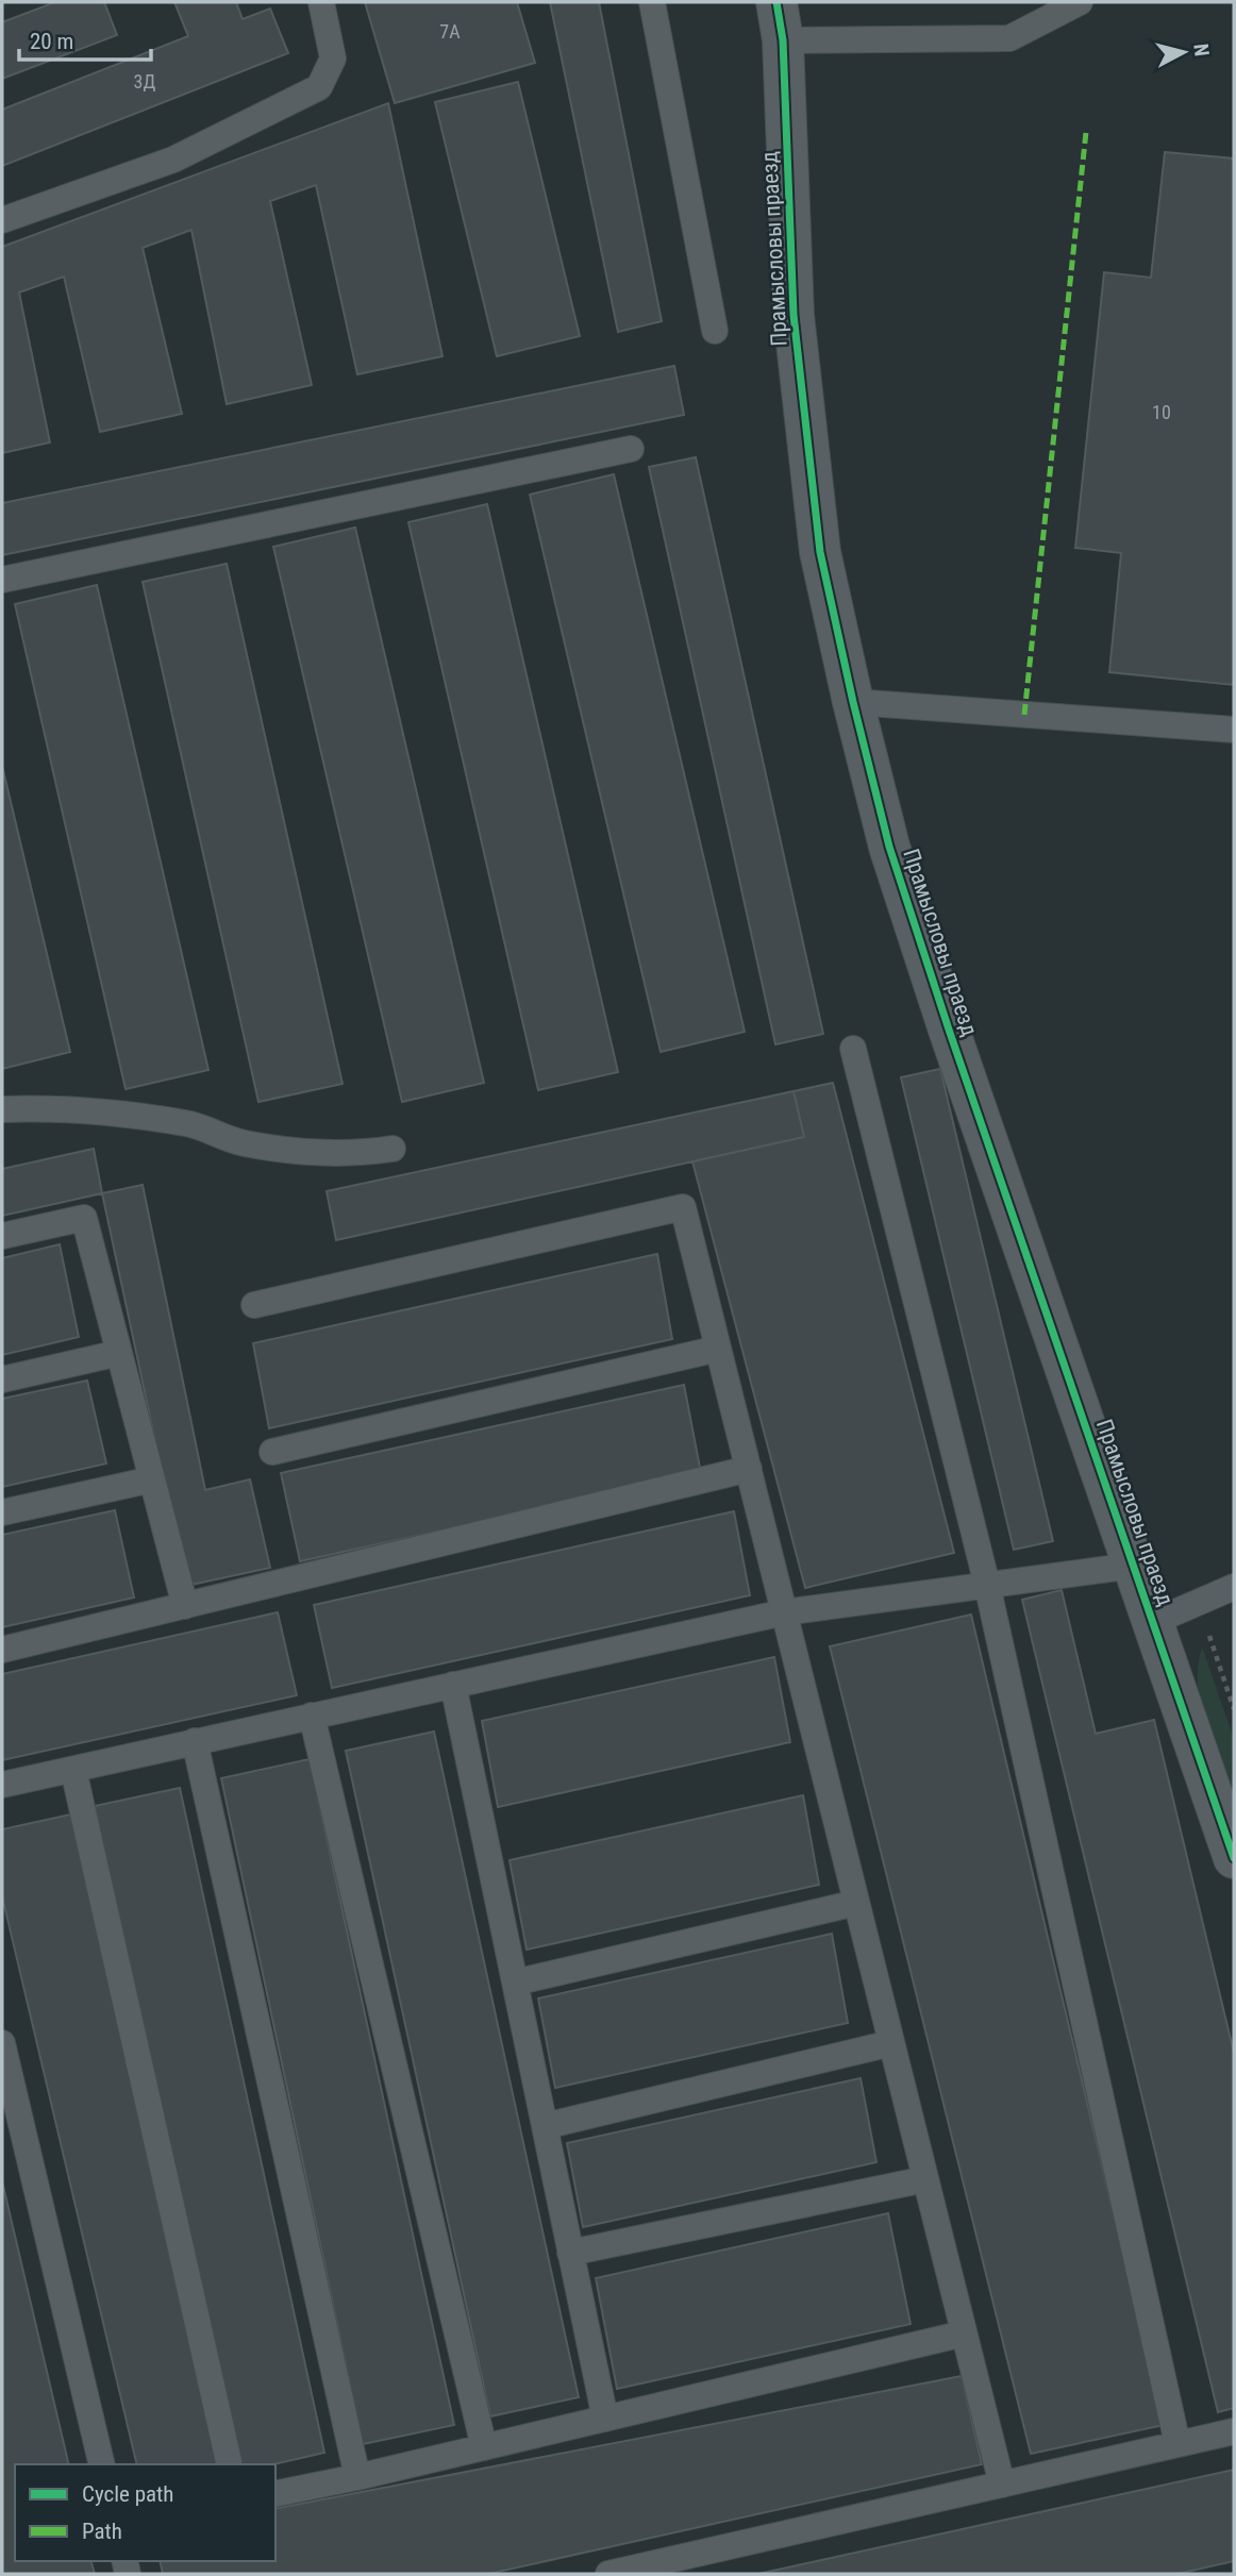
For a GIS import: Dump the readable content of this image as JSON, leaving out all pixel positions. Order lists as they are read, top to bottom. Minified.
{"streets":{"street":["Прамысловы праезд"]},"house_numbers":["7А","3Д","10"],"legend":["Cycle path","Path"],"scale_bar":"20 m","north":"right"}
